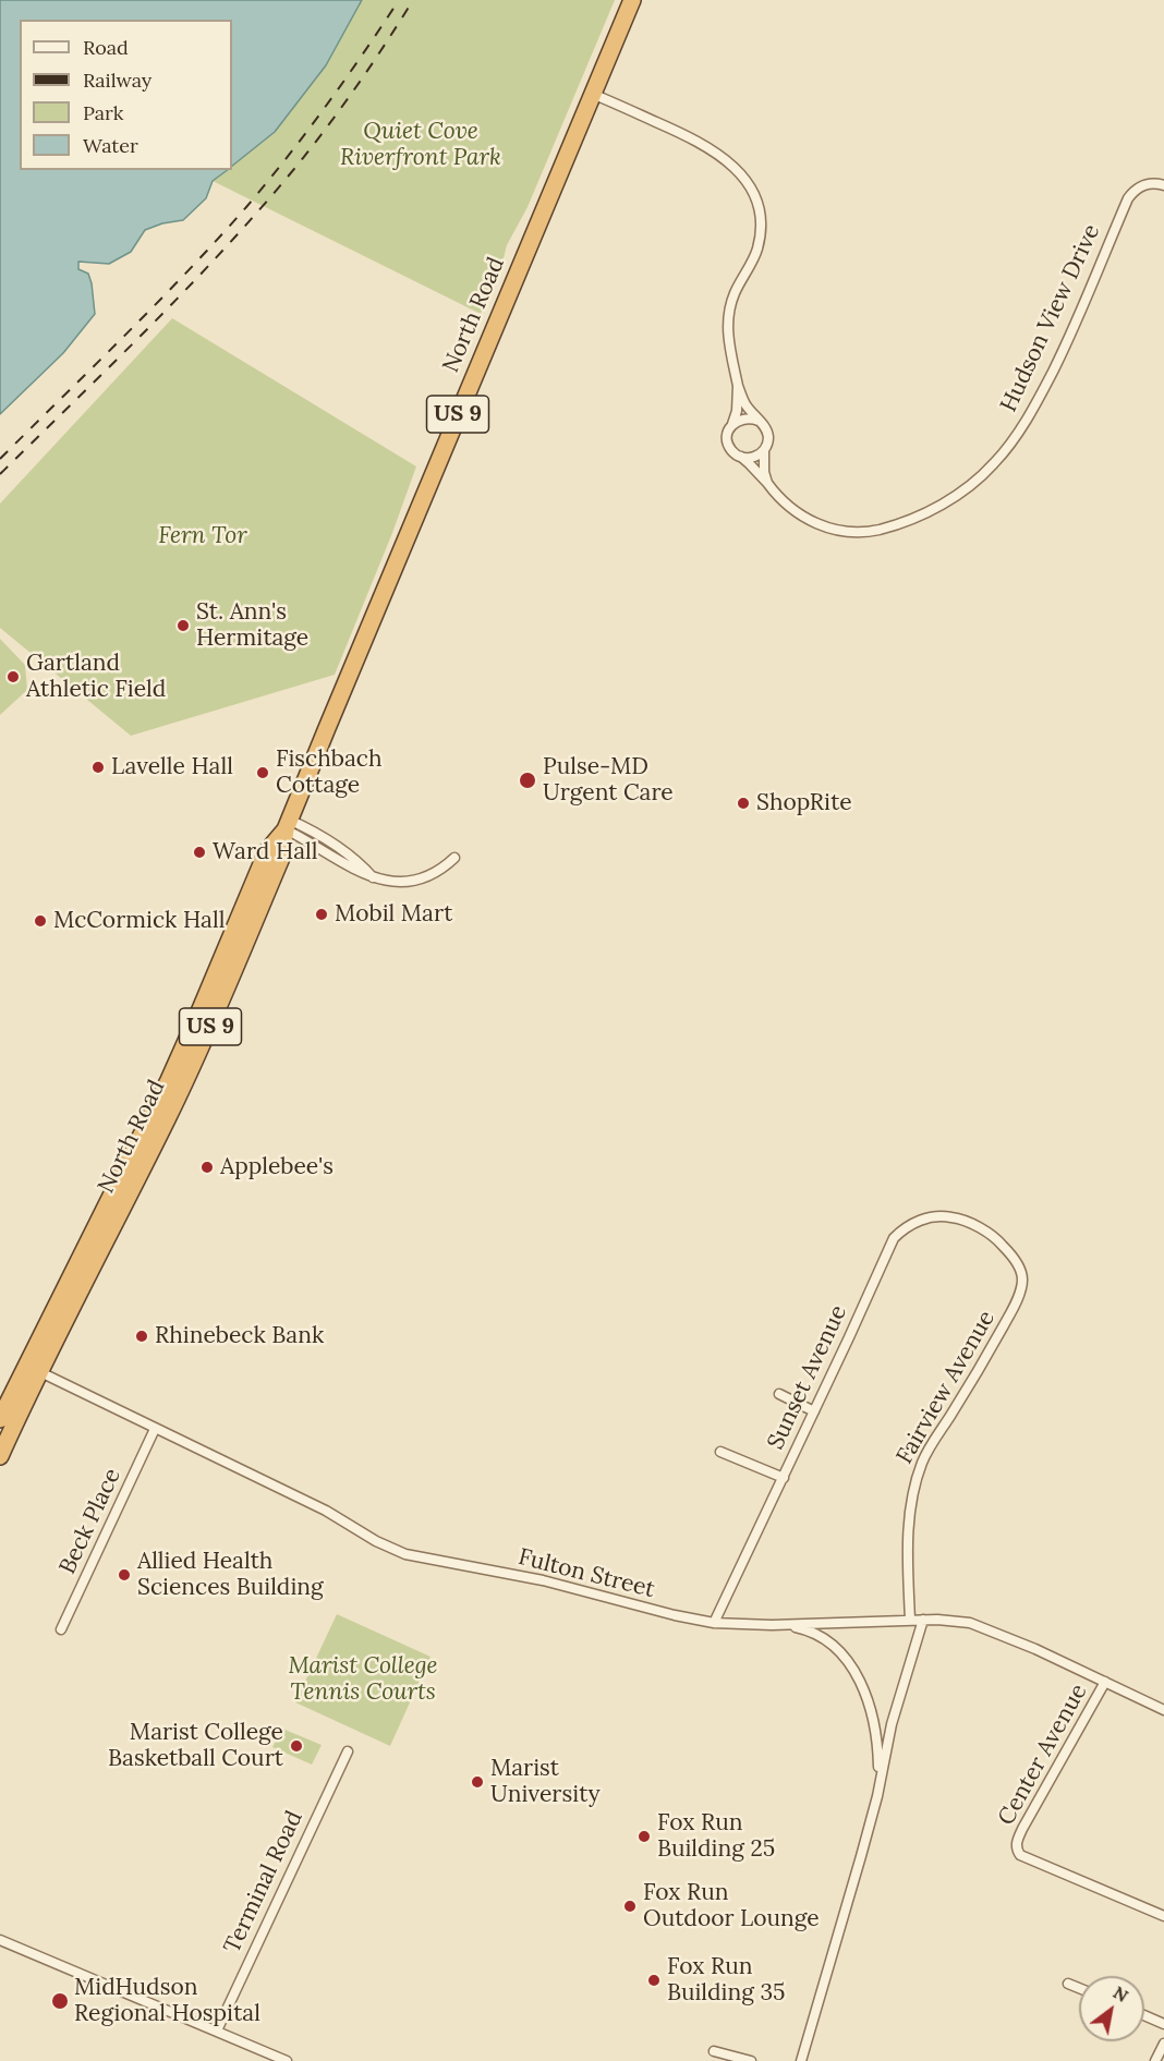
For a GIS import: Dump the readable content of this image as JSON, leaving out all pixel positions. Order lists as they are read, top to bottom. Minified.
{"streets":{"highway":["North Road","US 9"],"street":["Hudson View Drive","Sunset Avenue","Fairview Avenue","Beck Place","Fulton Street","Center Avenue","Terminal Road"]},"crossings":[["North Road","Fulton Street"],["Sunset Avenue","Fairview Avenue"],["Sunset Avenue","Fulton Street"],["Fairview Avenue","Fulton Street"],["Beck Place","Fulton Street"],["Fulton Street","Center Avenue"]],"parks":["Quiet Cove Riverfront Park","Fern Tor","Marist College Tennis Courts"],"places":["St. Ann's Hermitage","Gartland Athletic Field","Lavelle Hall","Fischbach Cottage","Pulse-MD Urgent Care","ShopRite","Ward Hall","Mobil Mart","McCormick Hall","Applebee's","Rhinebeck Bank","Allied Health Sciences Building","Marist College Basketball Court","Marist University","Fox Run Building 25","Fox Run Outdoor Lounge","Fox Run Building 35","MidHudson Regional Hospital"],"legend":["Road","Railway","Park","Water"],"north":"top right"}
